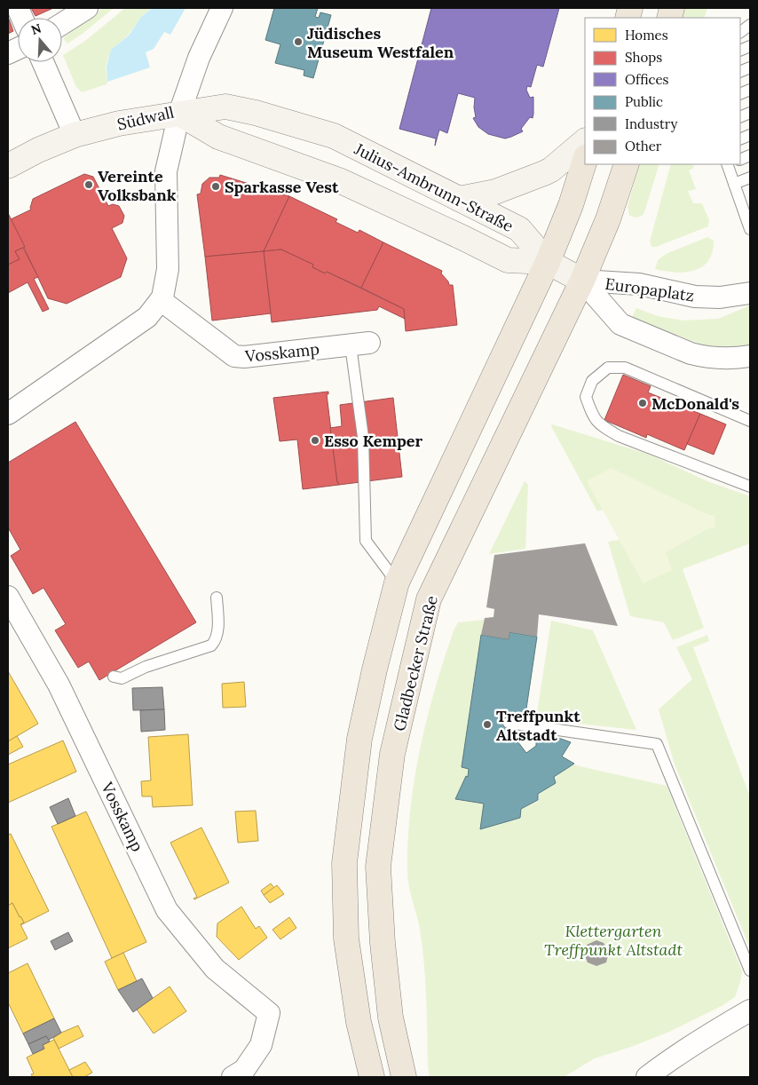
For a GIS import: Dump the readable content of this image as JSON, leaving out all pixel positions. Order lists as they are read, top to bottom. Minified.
{"streets":{"main road":["Südwall","Julius-Ambrunn-Straße","Gladbecker Straße"],"street":["Europaplatz","Vosskamp"]},"crossings":[["Südwall","Julius-Ambrunn-Straße"],["Europaplatz","Gladbecker Straße"]],"parks":["Klettergarten Treffpunkt Altstadt"],"places":["Jüdisches Museum Westfalen","Vereinte Volksbank","Sparkasse Vest","McDonald's","Esso Kemper","Treffpunkt Altstadt"],"legend":["Homes","Shops","Offices","Public","Industry","Other"],"north":"top"}
